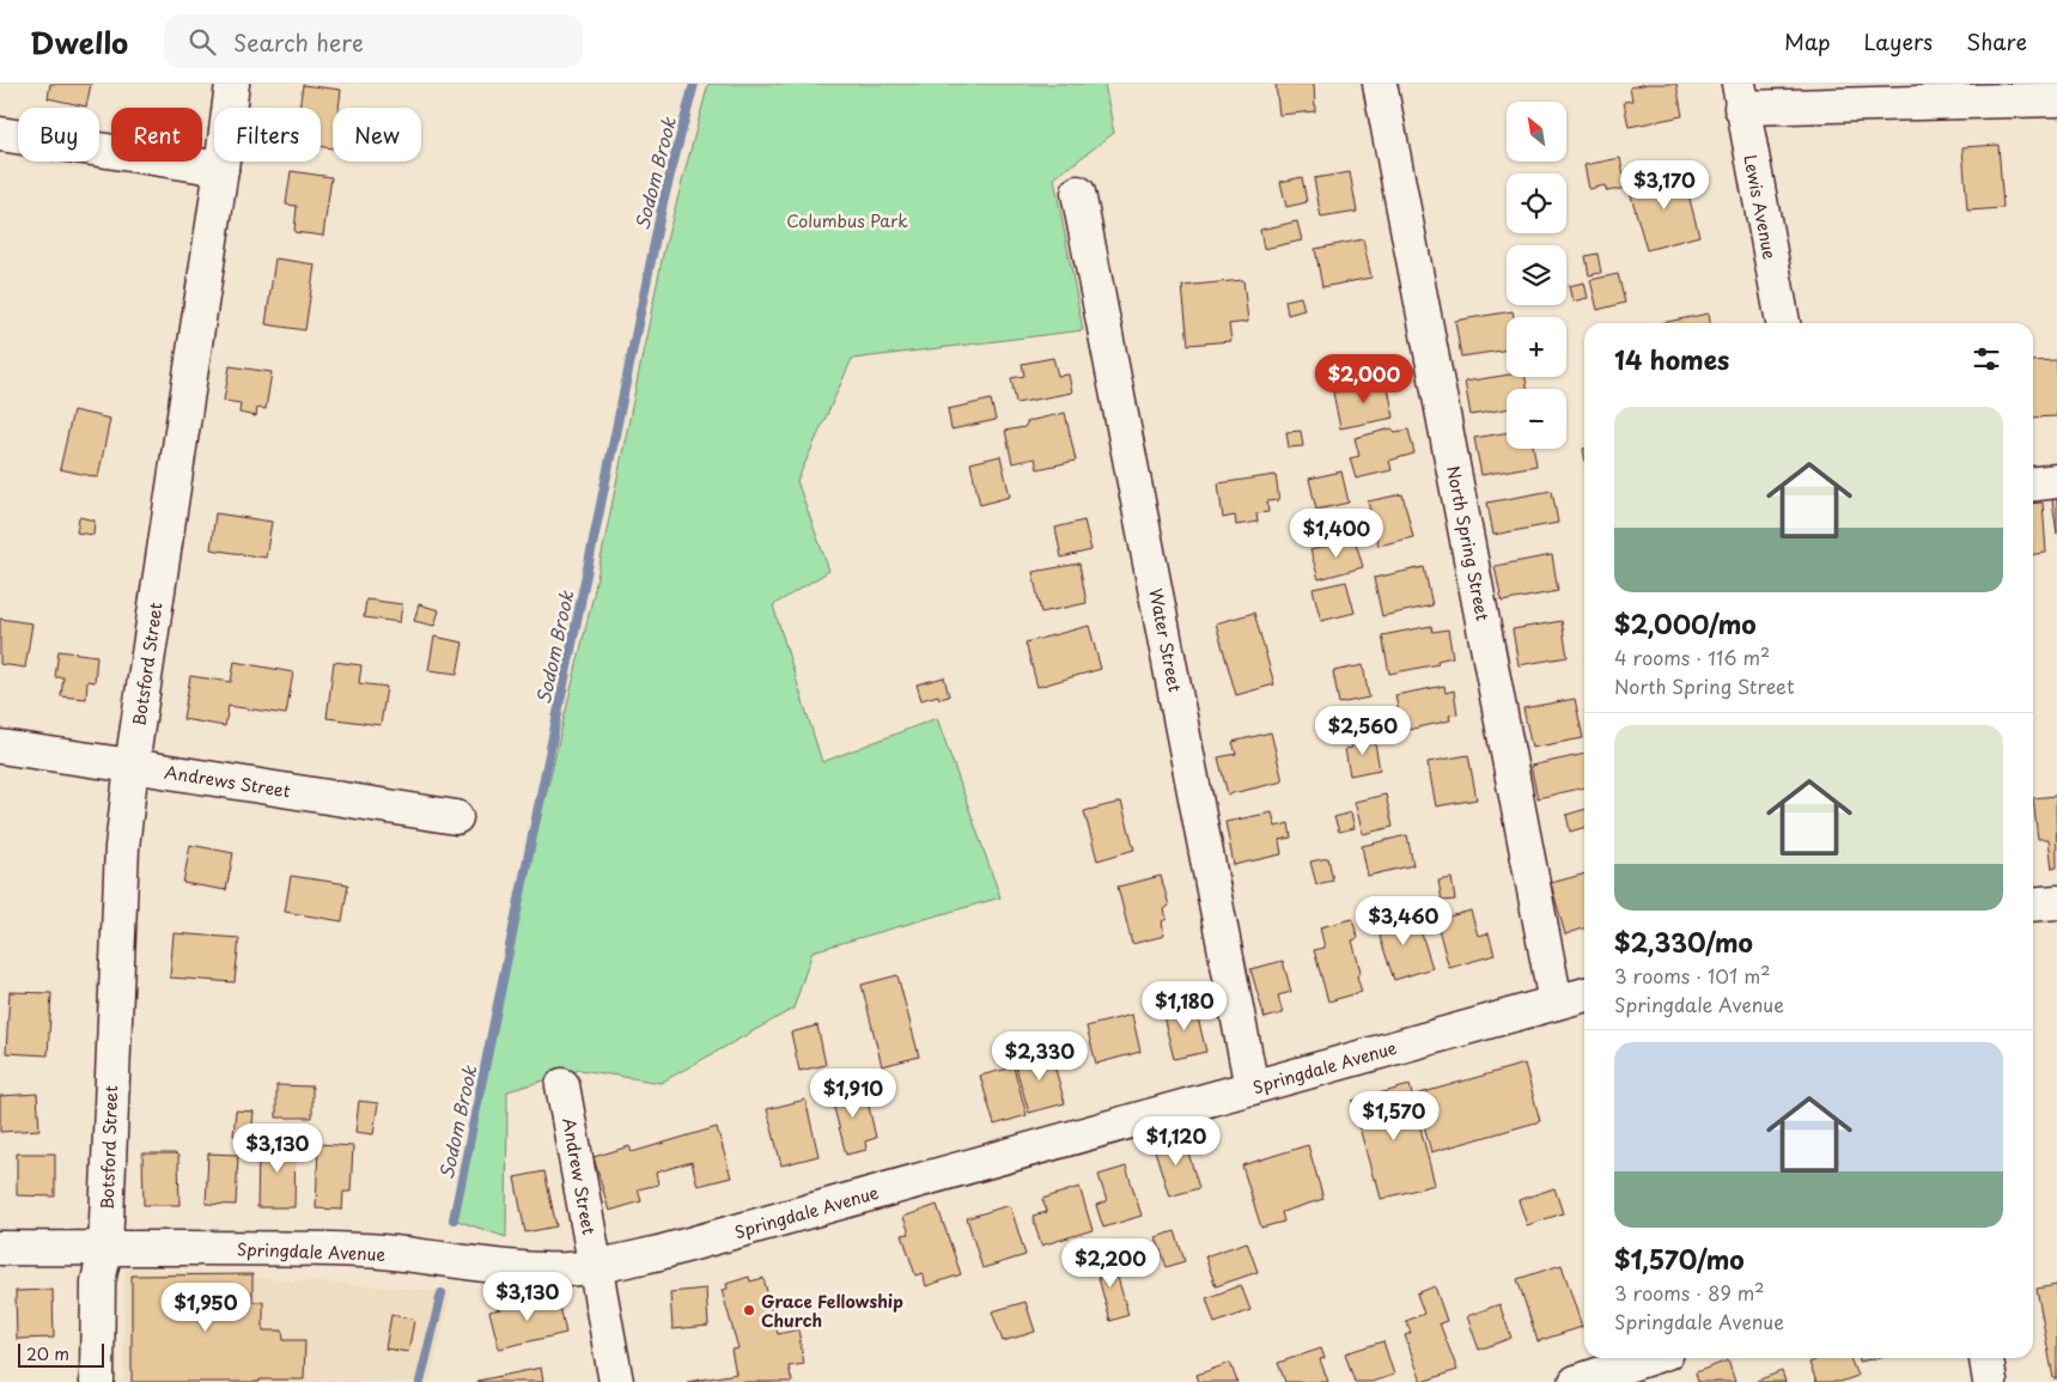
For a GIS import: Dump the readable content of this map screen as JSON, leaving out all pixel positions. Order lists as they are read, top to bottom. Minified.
{"streets":{"street":["Lewis Avenue","North Spring Street","Water Street","Botsford Street","Andrews Street","Springdale Avenue","Andrew Street"]},"crossings":[["North Spring Street","Springdale Avenue"],["Water Street","Springdale Avenue"],["Botsford Street","Andrews Street"],["Botsford Street","Springdale Avenue"],["Springdale Avenue","Andrew Street"]],"water":["Sodom Brook"],"parks":["Columbus Park"],"places":["Grace Fellowship Church"],"scale_bar":"20 m","north":"top left","page":{"header":"Dwello","search":"Search here","nav":["Map","Layers","Share"],"map_buttons":["+","−"],"chip":["Buy","Rent","Filters","New"],"price":["$3,170","$2,000","$1,400","$2,560","$3,460","$1,180","$2,330","$1,910","$1,570","$1,120","$3,130","$2,200","$3,130","$1,950"],"heading":"14 homes","list":[{"name":"$2,000/mo","note":"4 rooms · 116 m² · North Spring Street"},{"name":"$2,330/mo","note":"3 rooms · 101 m² · Springdale Avenue"},{"name":"$1,570/mo","note":"3 rooms · 89 m² · Springdale Avenue"}],"scale":"20 m"}}
